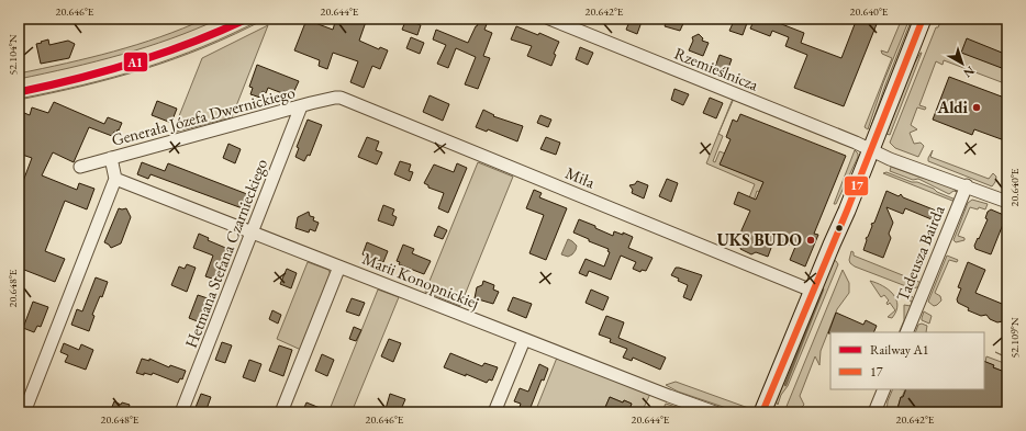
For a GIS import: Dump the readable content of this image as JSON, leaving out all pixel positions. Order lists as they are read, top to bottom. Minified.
{"streets":{"street":["Rzemieślnicza","Generała Józefa Dwernickiego","Miła","Hetmana Stefana Czarnieckiego","Tadeusza Bairda","Marii Konopnickiej"]},"crossings":[["Rzemieślnicza","Tadeusza Bairda"],["Generała Józefa Dwernickiego","Miła"],["Generała Józefa Dwernickiego","Hetmana Stefana Czarnieckiego"],["Hetmana Stefana Czarnieckiego","Marii Konopnickiej"]],"places":["Aldi","UKS BUDO"],"lines":["rail line A1","transit line 17"],"legend":["Railway A1","17"],"north":"bottom right","coordinates":["20.646°E","20.644°E","20.642°E","20.640°E","52.104°N","20.648°E","52.109°N"]}
